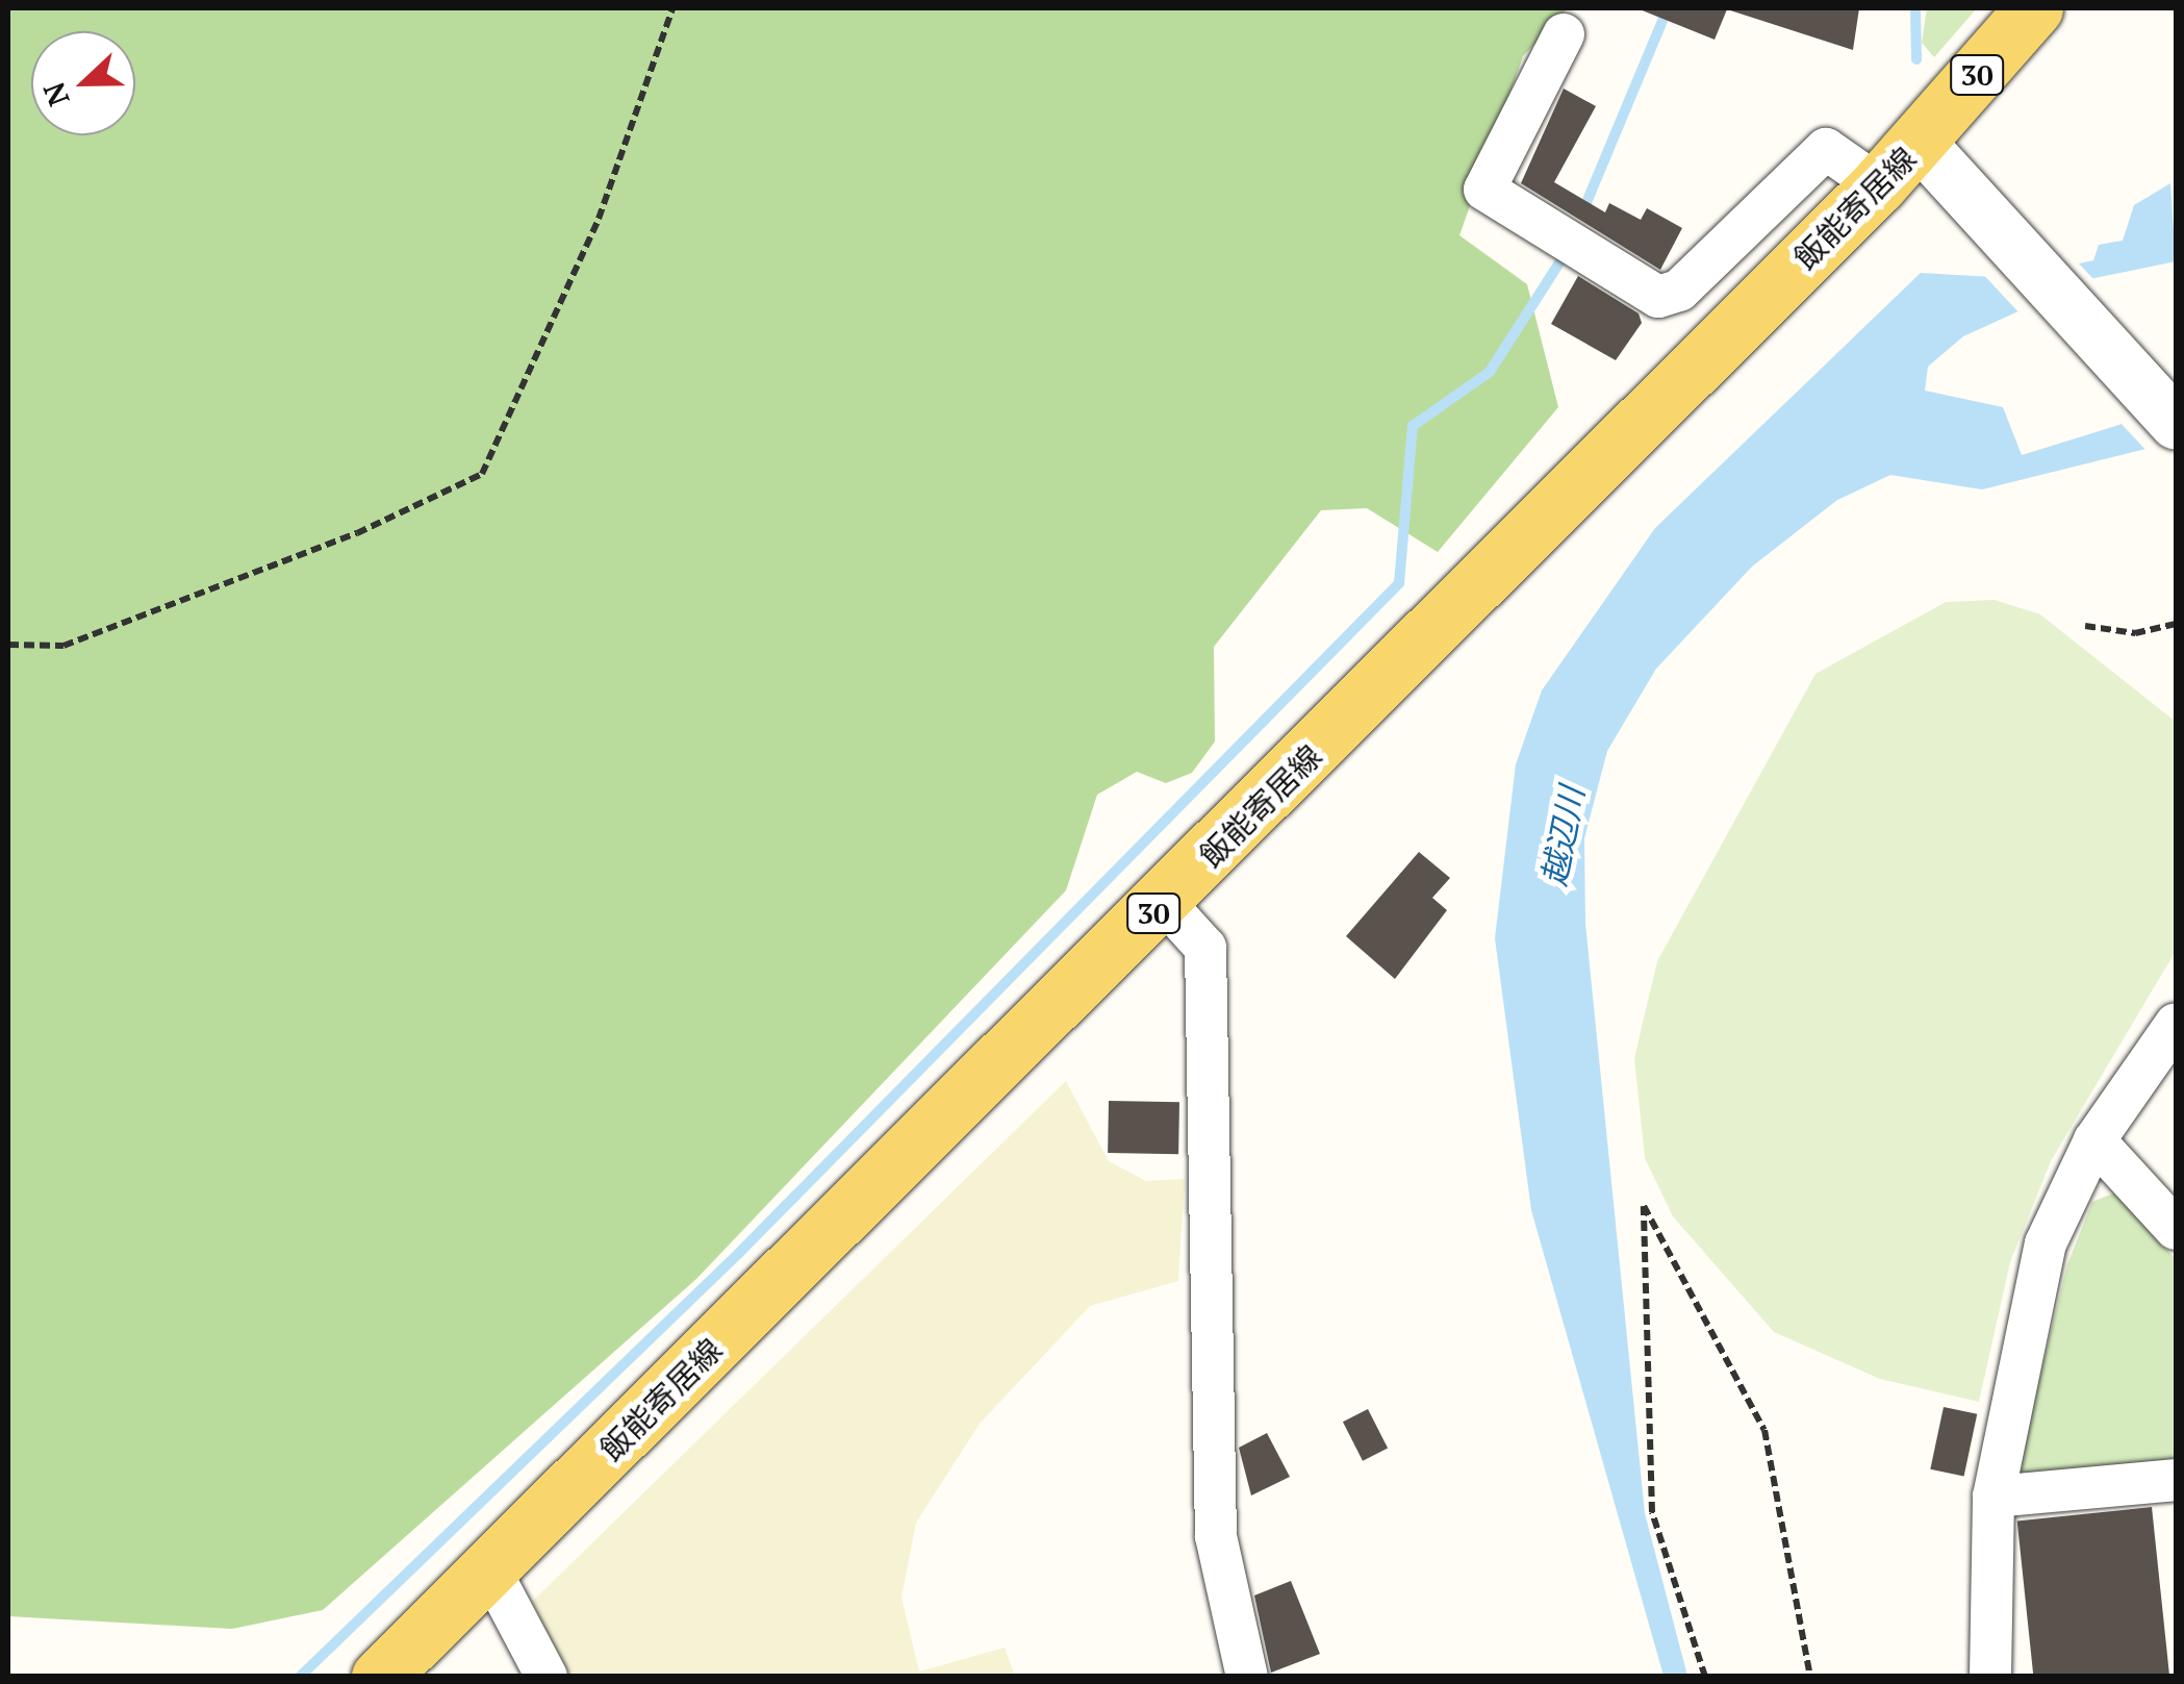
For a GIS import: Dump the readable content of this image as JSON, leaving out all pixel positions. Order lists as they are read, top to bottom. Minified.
{"streets":{"main road":["30","飯能寄居線"]},"water":["越辺川"],"north":"left"}
